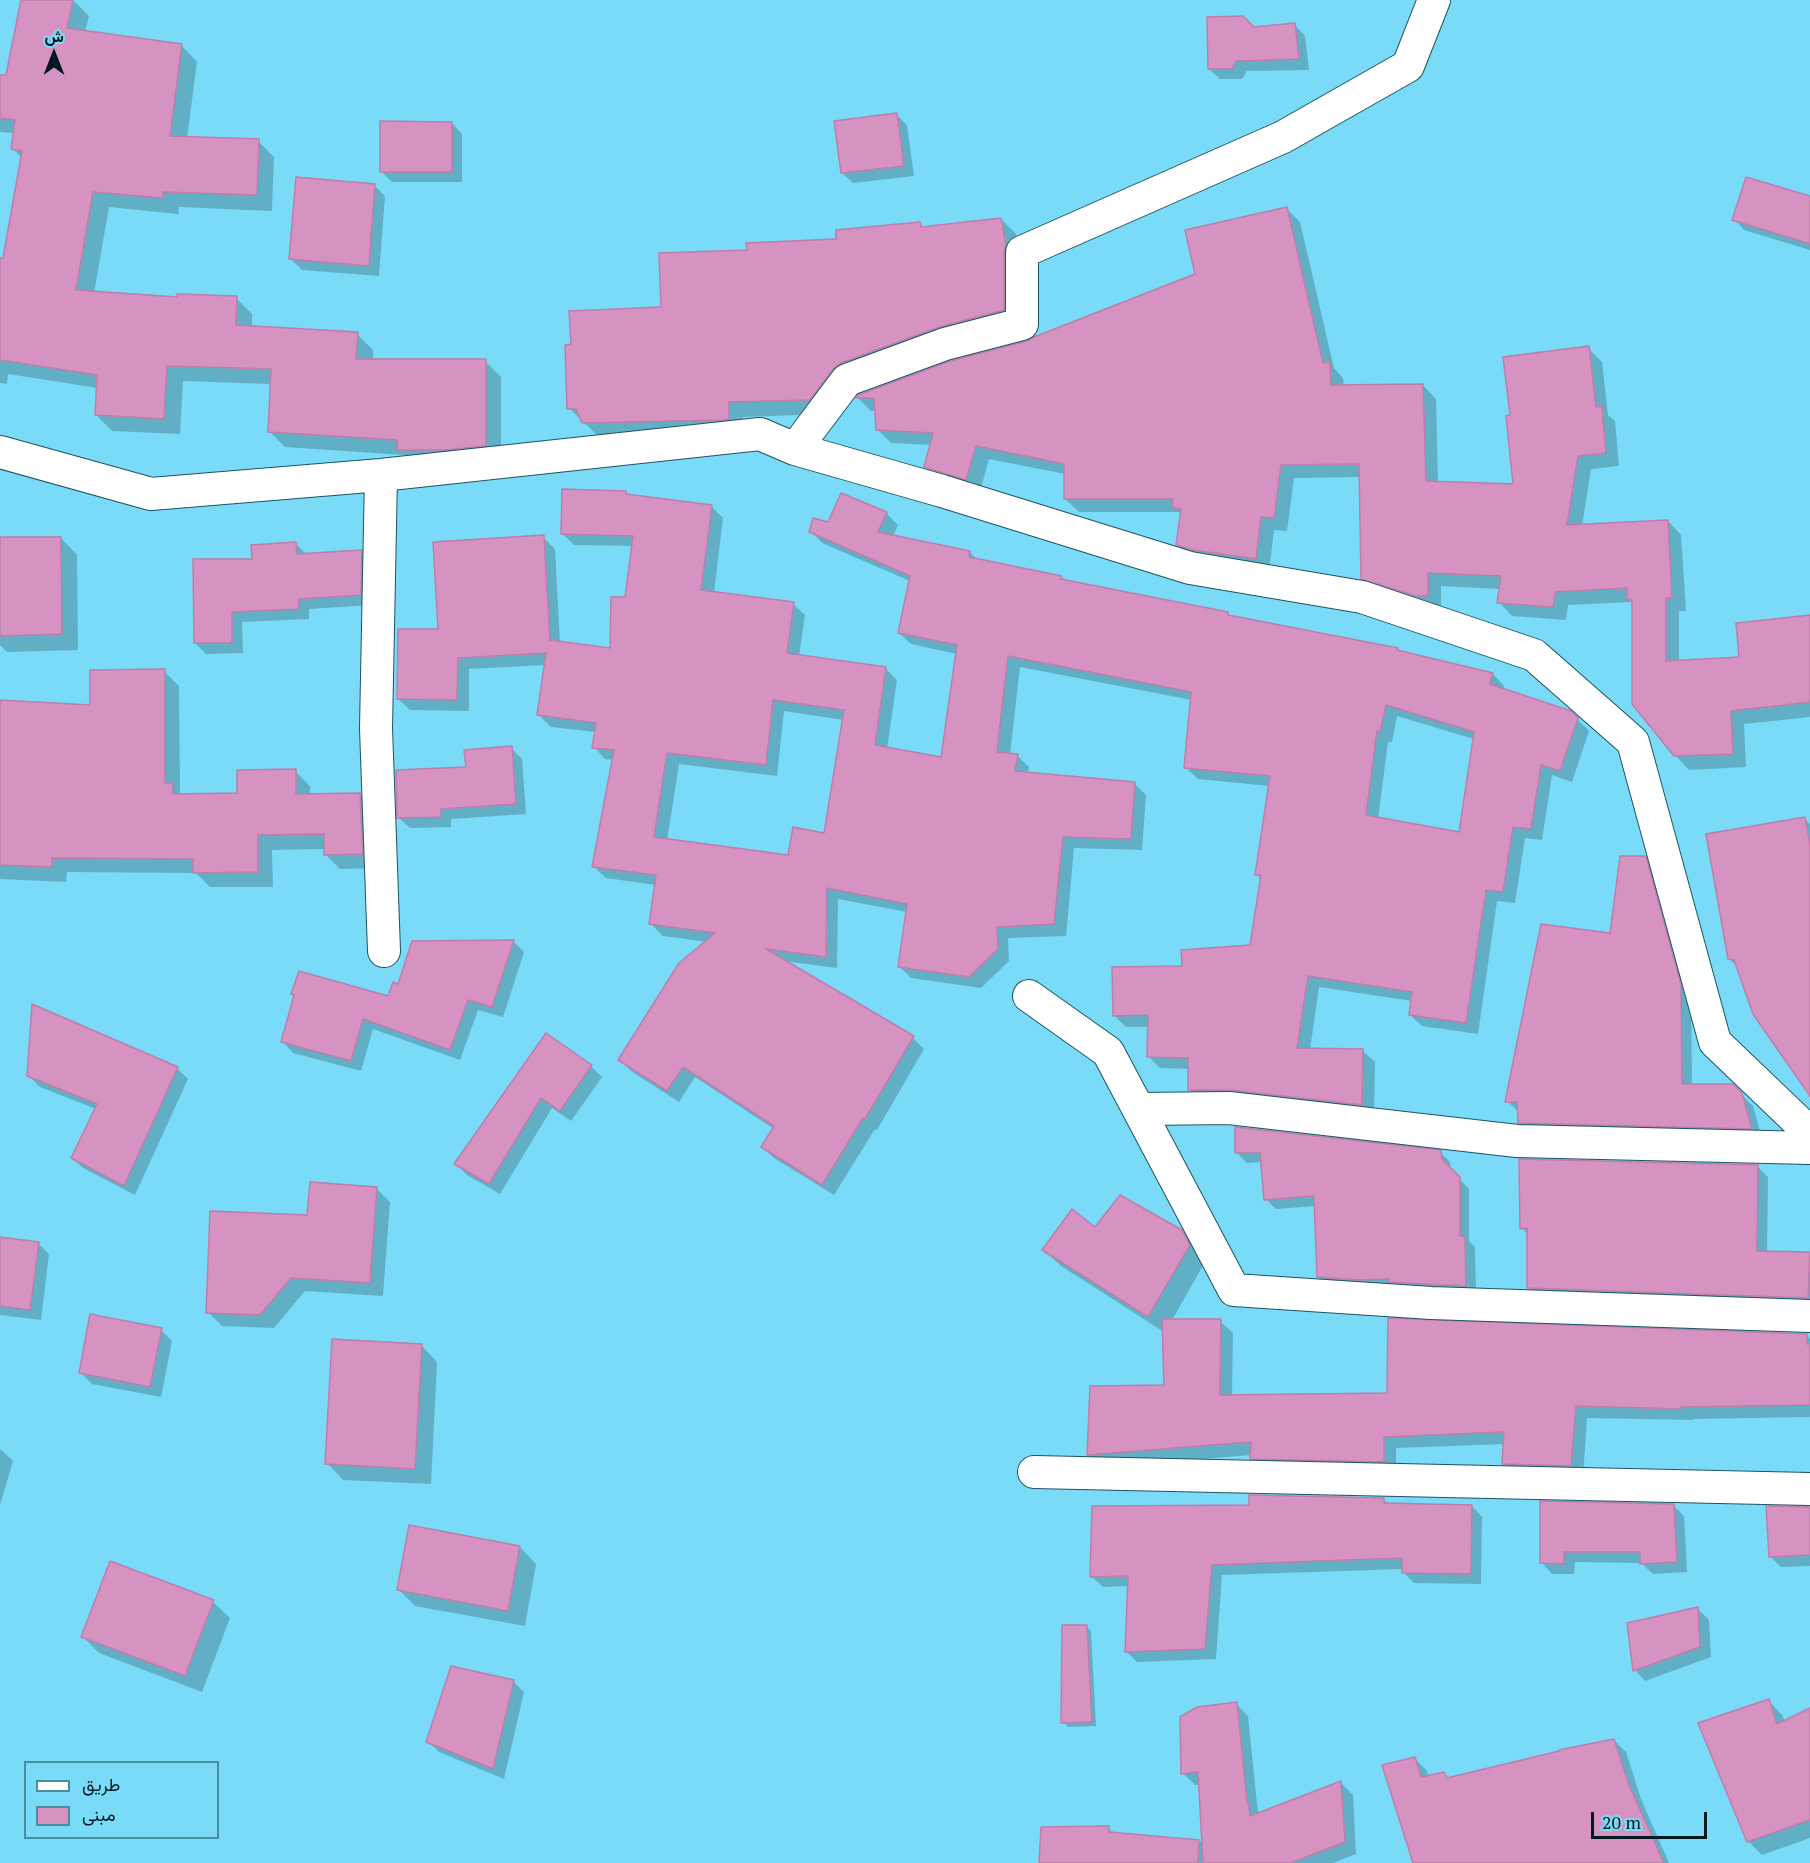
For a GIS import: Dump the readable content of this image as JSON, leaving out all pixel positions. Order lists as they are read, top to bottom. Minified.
{"legend":["طريق","مبنى"],"scale_bar":"20 m","north":"top"}
